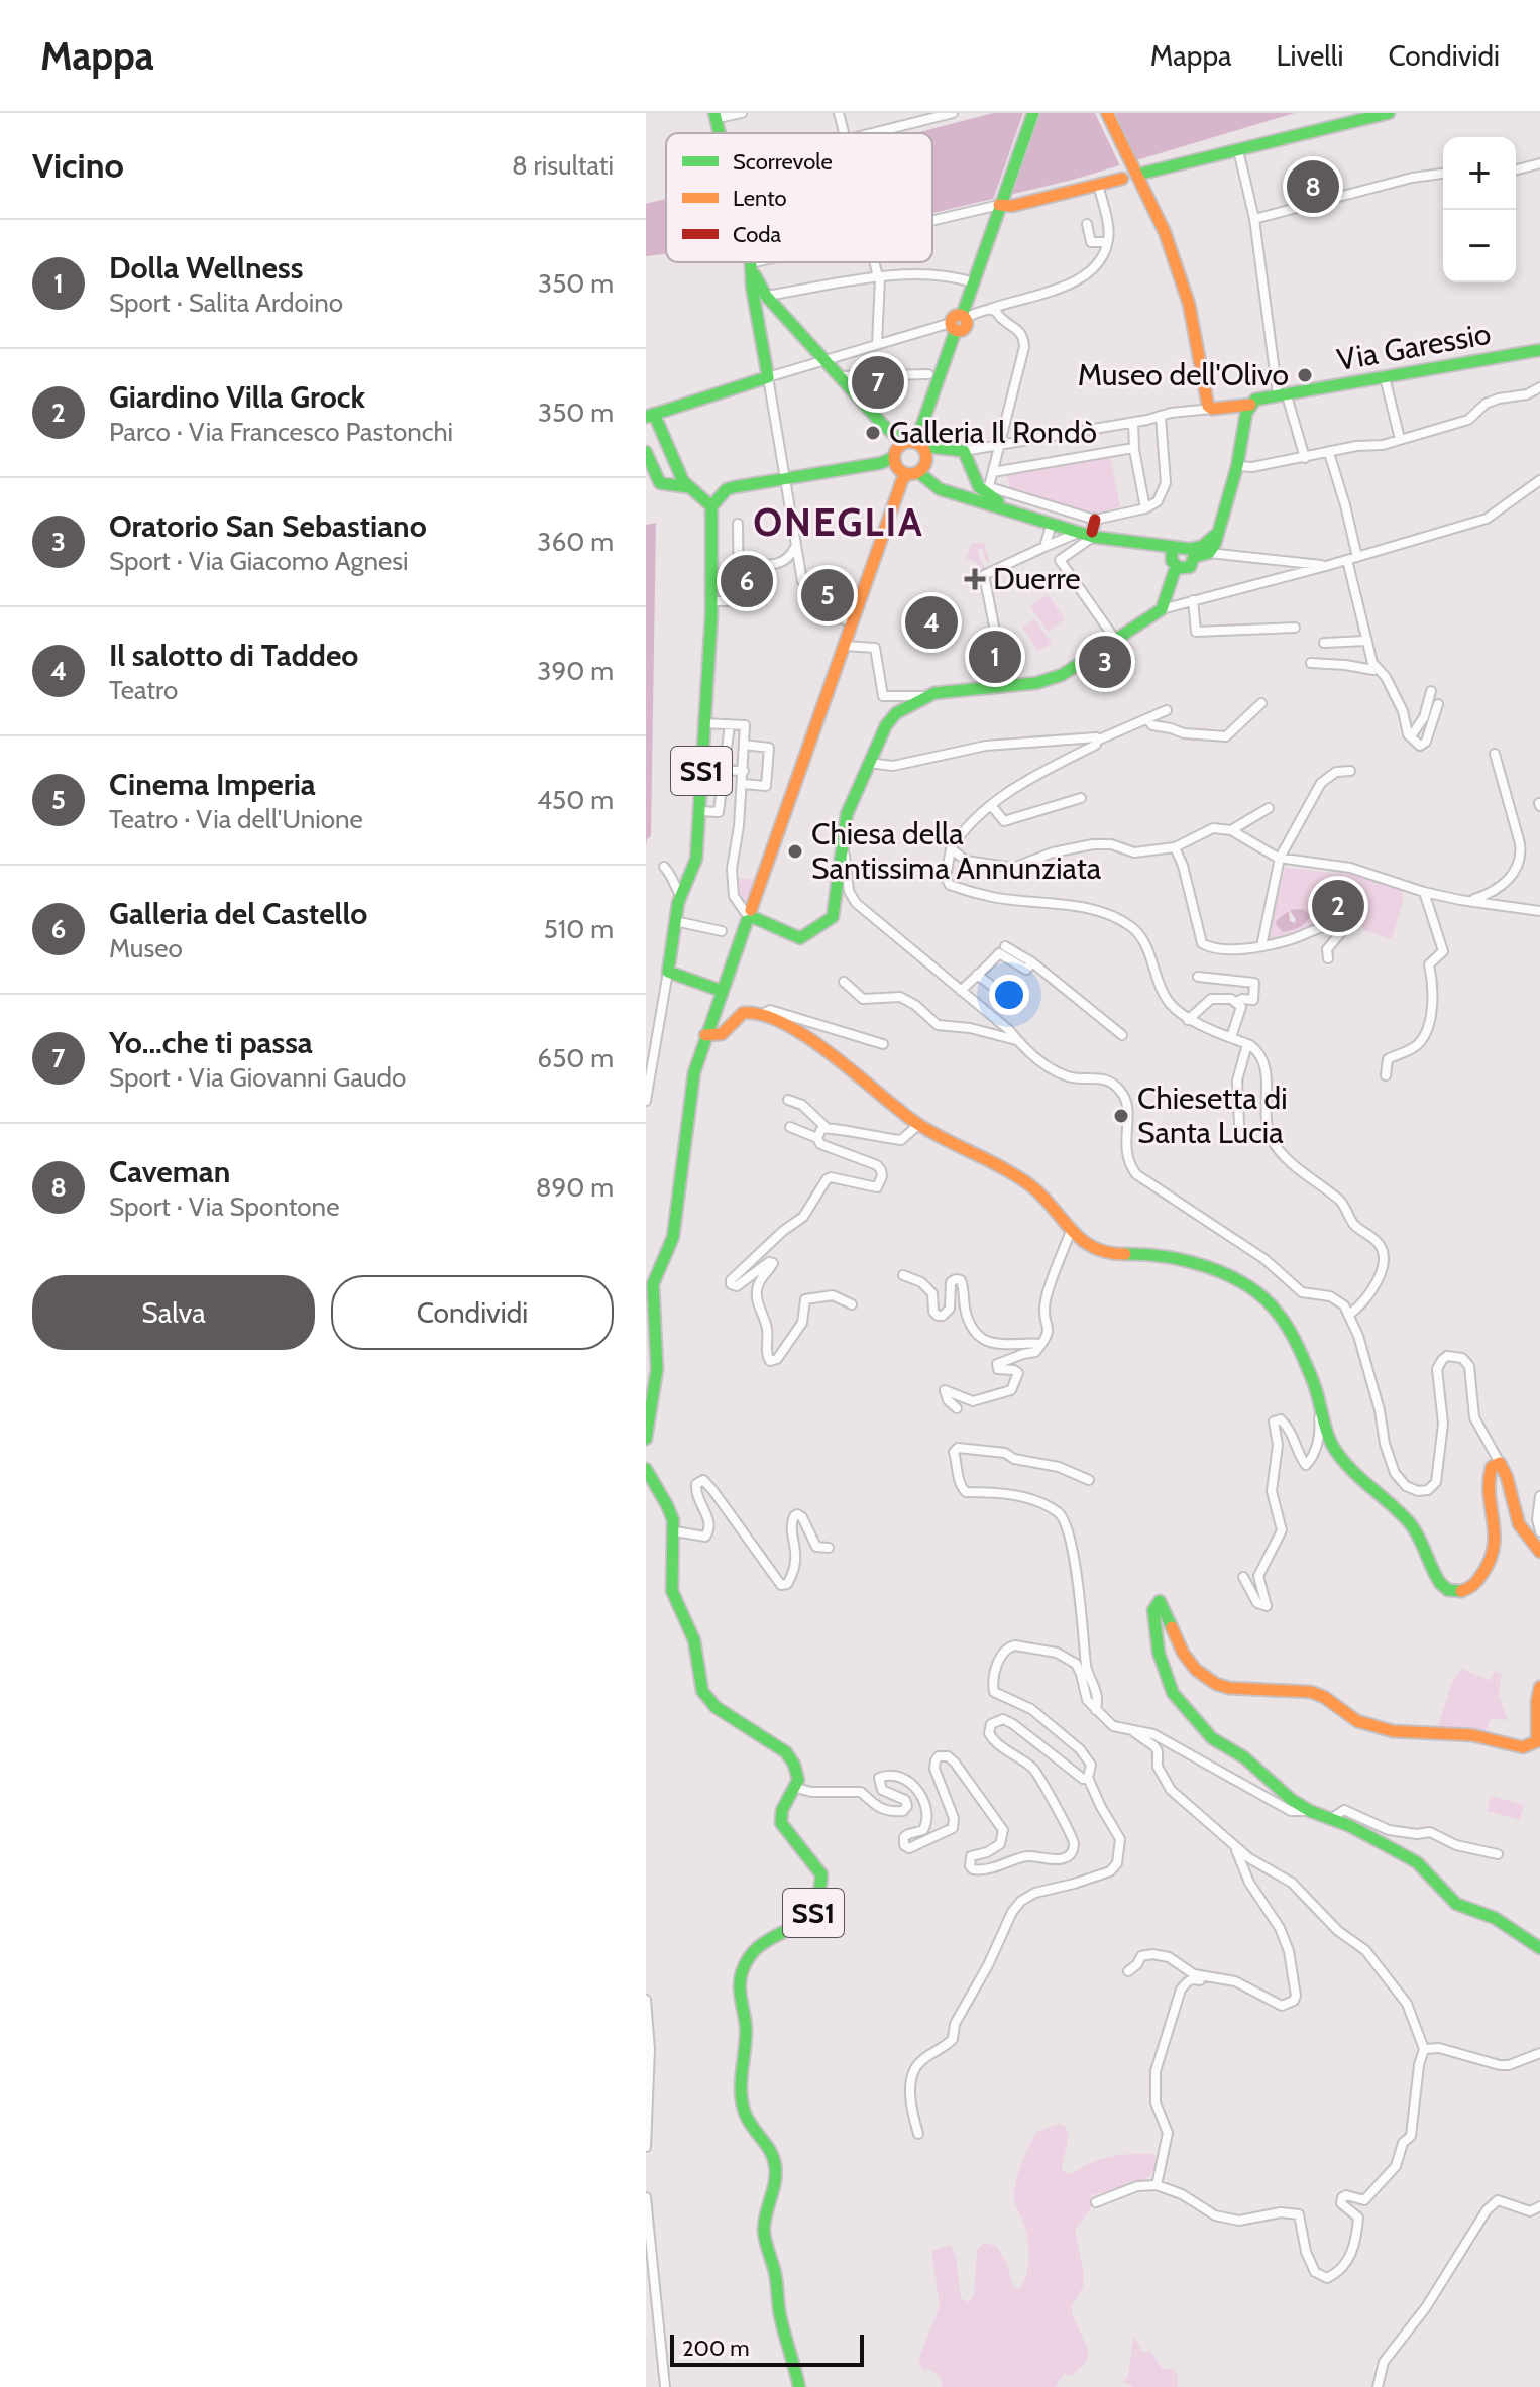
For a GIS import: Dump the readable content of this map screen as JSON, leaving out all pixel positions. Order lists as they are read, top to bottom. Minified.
{"streets":{"main road":["Via Garessio","SS1"]},"districts":["ONEGLIA"],"places":{"other":["Museo dell'Olivo","Galleria Il Rondò","Chiesa della Santissima Annunziata","Chiesetta di Santa Lucia"],"health":["Duerre"]},"legend":["Scorrevole","Lento","Coda"],"scale_bar":"200 m","page":{"header":"Mappa","nav":["Mappa","Livelli","Condividi"],"heading":["Vicino","8 risultati"],"map_buttons":["+","−"],"pins":["8","7","6","5","4","1","3","2"],"list":[{"mark":"1","name":"Dolla Wellness","note":"Sport · Salita Ardoino","value":"350 m"},{"mark":"2","name":"Giardino Villa Grock","note":"Parco · Via Francesco Pastonchi","value":"350 m"},{"mark":"3","name":"Oratorio San Sebastiano","note":"Sport · Via Giacomo Agnesi","value":"360 m"},{"mark":"4","name":"Il salotto di Taddeo","note":"Teatro","value":"390 m"},{"mark":"5","name":"Cinema Imperia","note":"Teatro · Via dell'Unione","value":"450 m"},{"mark":"6","name":"Galleria del Castello","note":"Museo","value":"510 m"},{"mark":"7","name":"Yo...che ti passa","note":"Sport · Via Giovanni Gaudo","value":"650 m"},{"mark":"8","name":"Caveman","note":"Sport · Via Spontone","value":"890 m"}],"buttons":["Salva","Condividi"],"scale":"200 m"}}
